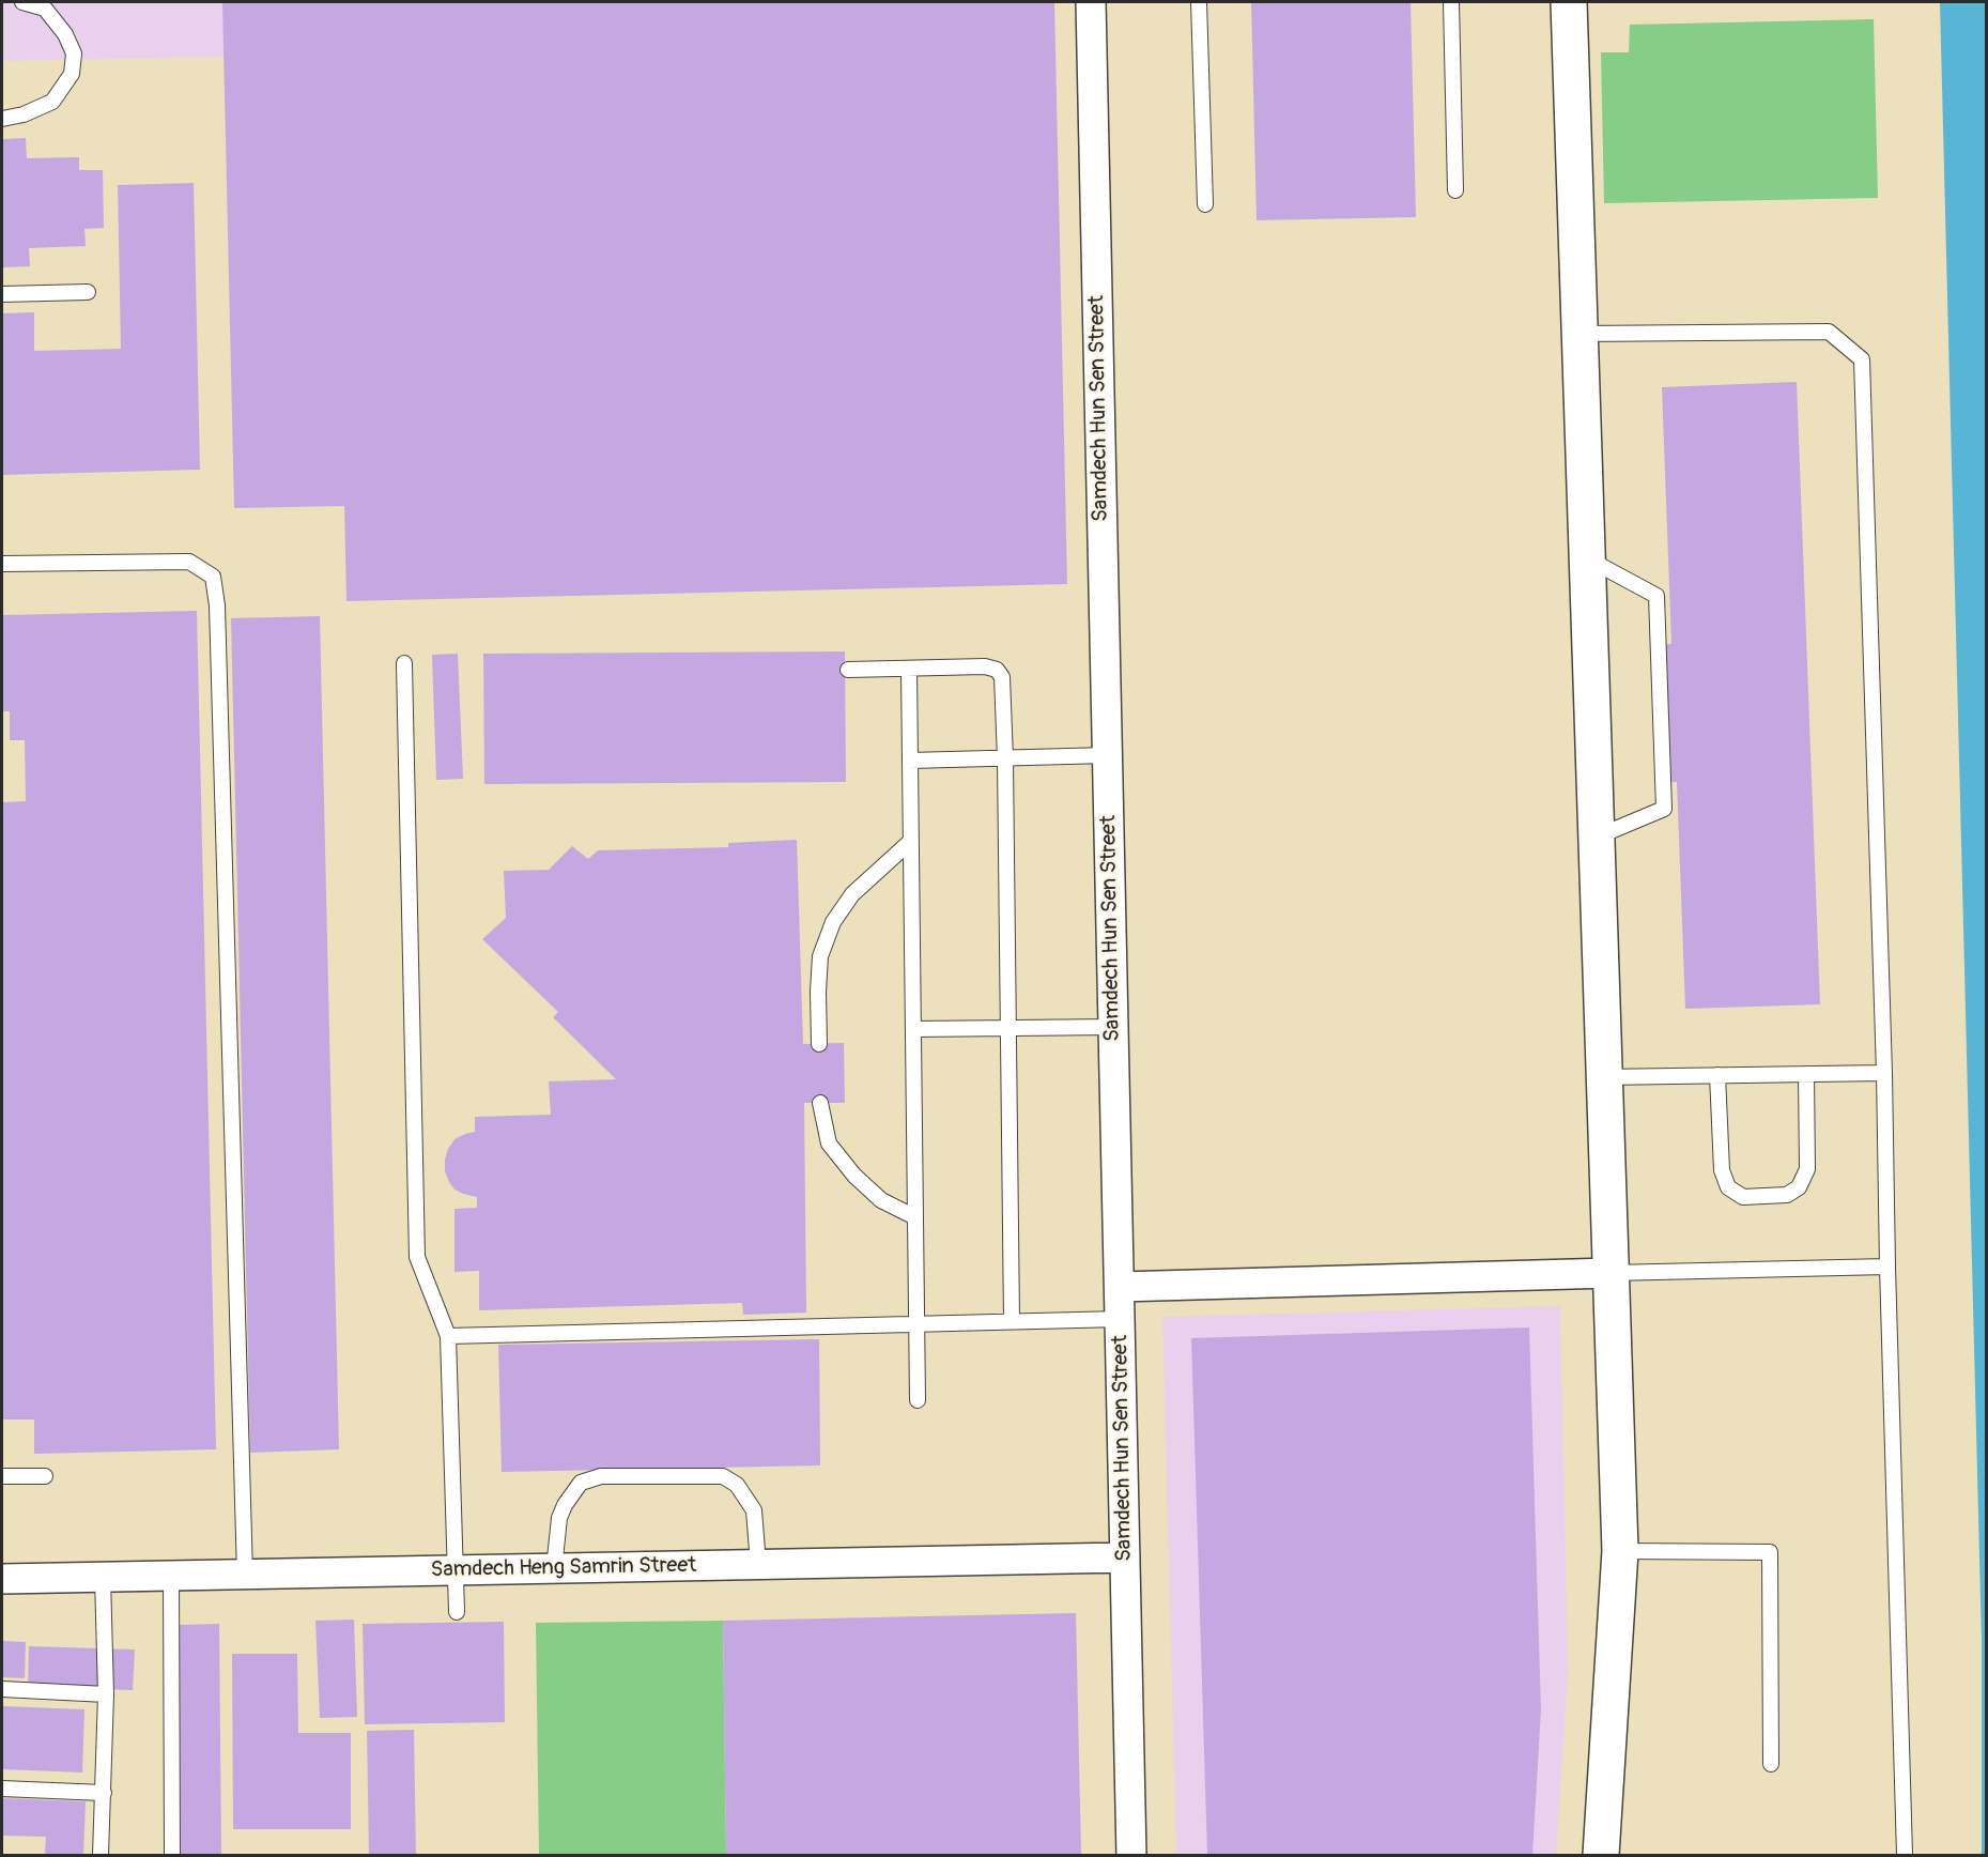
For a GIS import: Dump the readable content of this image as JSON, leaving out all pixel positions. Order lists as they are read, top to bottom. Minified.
{"streets":{"street":["Samdech Hun Sen Street","Samdech Heng Samrin Street"]},"crossings":[["Samdech Hun Sen Street","Samdech Heng Samrin Street"]]}
